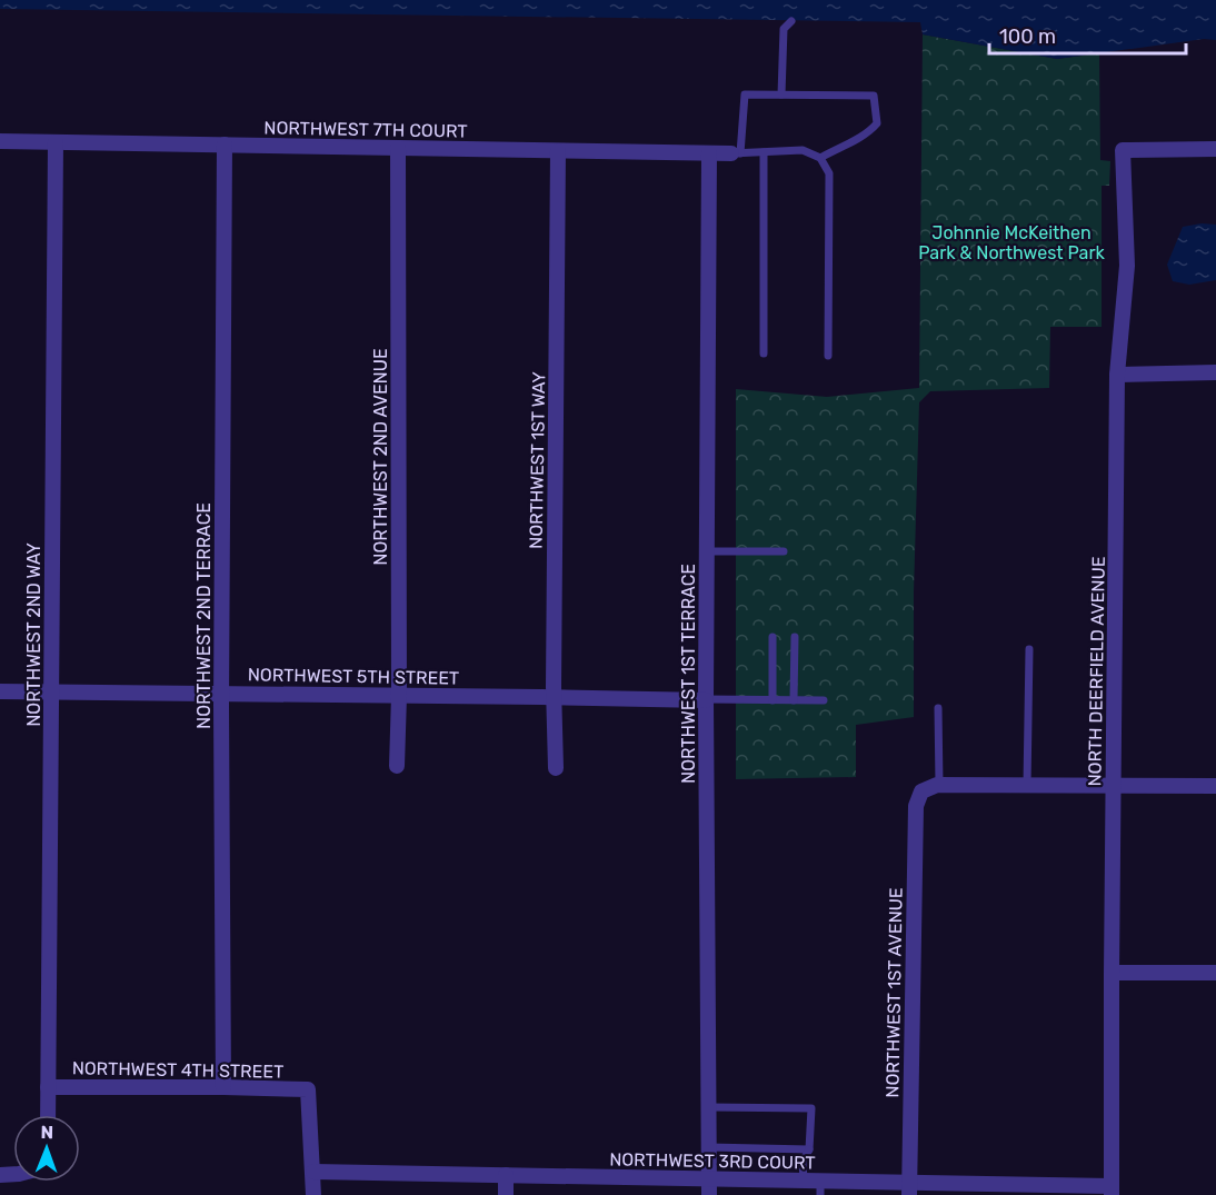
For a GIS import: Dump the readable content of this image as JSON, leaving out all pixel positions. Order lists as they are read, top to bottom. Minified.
{"streets":{"street":["NORTHWEST 7TH COURT","NORTHWEST 2ND AVENUE","NORTHWEST 1ST WAY","NORTHWEST 2ND TERRACE","NORTHWEST 2ND WAY","NORTH DEERFIELD AVENUE","NORTHWEST 1ST TERRACE","NORTHWEST 5TH STREET","NORTHWEST 1ST AVENUE","NORTHWEST 4TH STREET","NORTHWEST 3RD COURT"]},"crossings":[["NORTHWEST 7TH COURT","NORTHWEST 2ND AVENUE"],["NORTHWEST 7TH COURT","NORTHWEST 1ST WAY"],["NORTHWEST 7TH COURT","NORTHWEST 2ND TERRACE"],["NORTHWEST 7TH COURT","NORTHWEST 2ND WAY"],["NORTHWEST 7TH COURT","NORTHWEST 1ST TERRACE"],["NORTHWEST 2ND AVENUE","NORTHWEST 5TH STREET"],["NORTHWEST 1ST WAY","NORTHWEST 5TH STREET"],["NORTHWEST 2ND TERRACE","NORTHWEST 5TH STREET"],["NORTHWEST 2ND TERRACE","NORTHWEST 4TH STREET"],["NORTHWEST 2ND WAY","NORTHWEST 5TH STREET"],["NORTHWEST 2ND WAY","NORTHWEST 4TH STREET"],["NORTH DEERFIELD AVENUE","NORTHWEST 3RD COURT"],["NORTHWEST 1ST TERRACE","NORTHWEST 5TH STREET"],["NORTHWEST 1ST TERRACE","NORTHWEST 3RD COURT"],["NORTHWEST 1ST AVENUE","NORTHWEST 3RD COURT"],["NORTHWEST 4TH STREET","NORTHWEST 3RD COURT"]],"parks":["Johnnie McKeithen Park & Northwest Park"],"scale_bar":"100 m","north":"top"}
